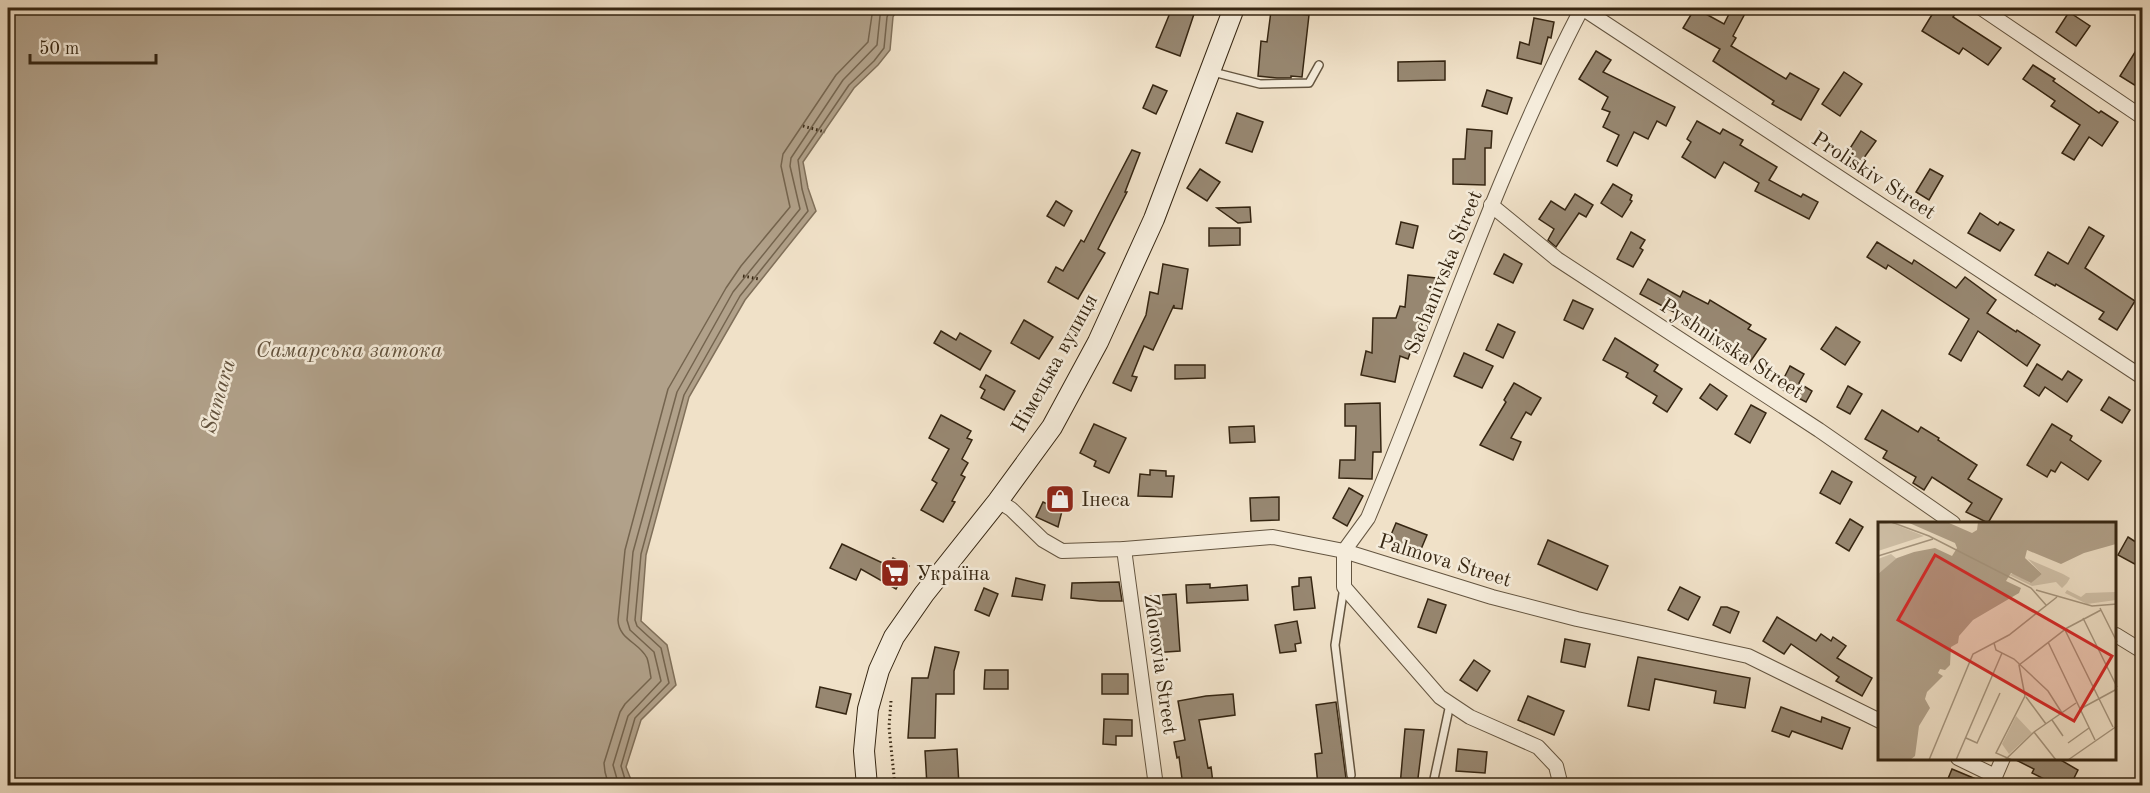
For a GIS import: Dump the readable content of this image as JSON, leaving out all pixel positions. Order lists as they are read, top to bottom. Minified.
{"streets":{"main road":["Німецька вулиця"],"street":["Proliskiv Street","Sachanivska Street","Pyshnivska Street","Palmova Street","Zdorovia Street"]},"crossings":[["Proliskiv Street","Sachanivska Street"],["Sachanivska Street","Pyshnivska Street"],["Sachanivska Street","Palmova Street"],["Німецька вулиця","Palmova Street"],["Palmova Street","Zdorovia Street"]],"water":["Самарська затока","Samara"],"places":{"shop":["Інеса"],"supermarket":["Україна"]},"scale_bar":"50 m"}
